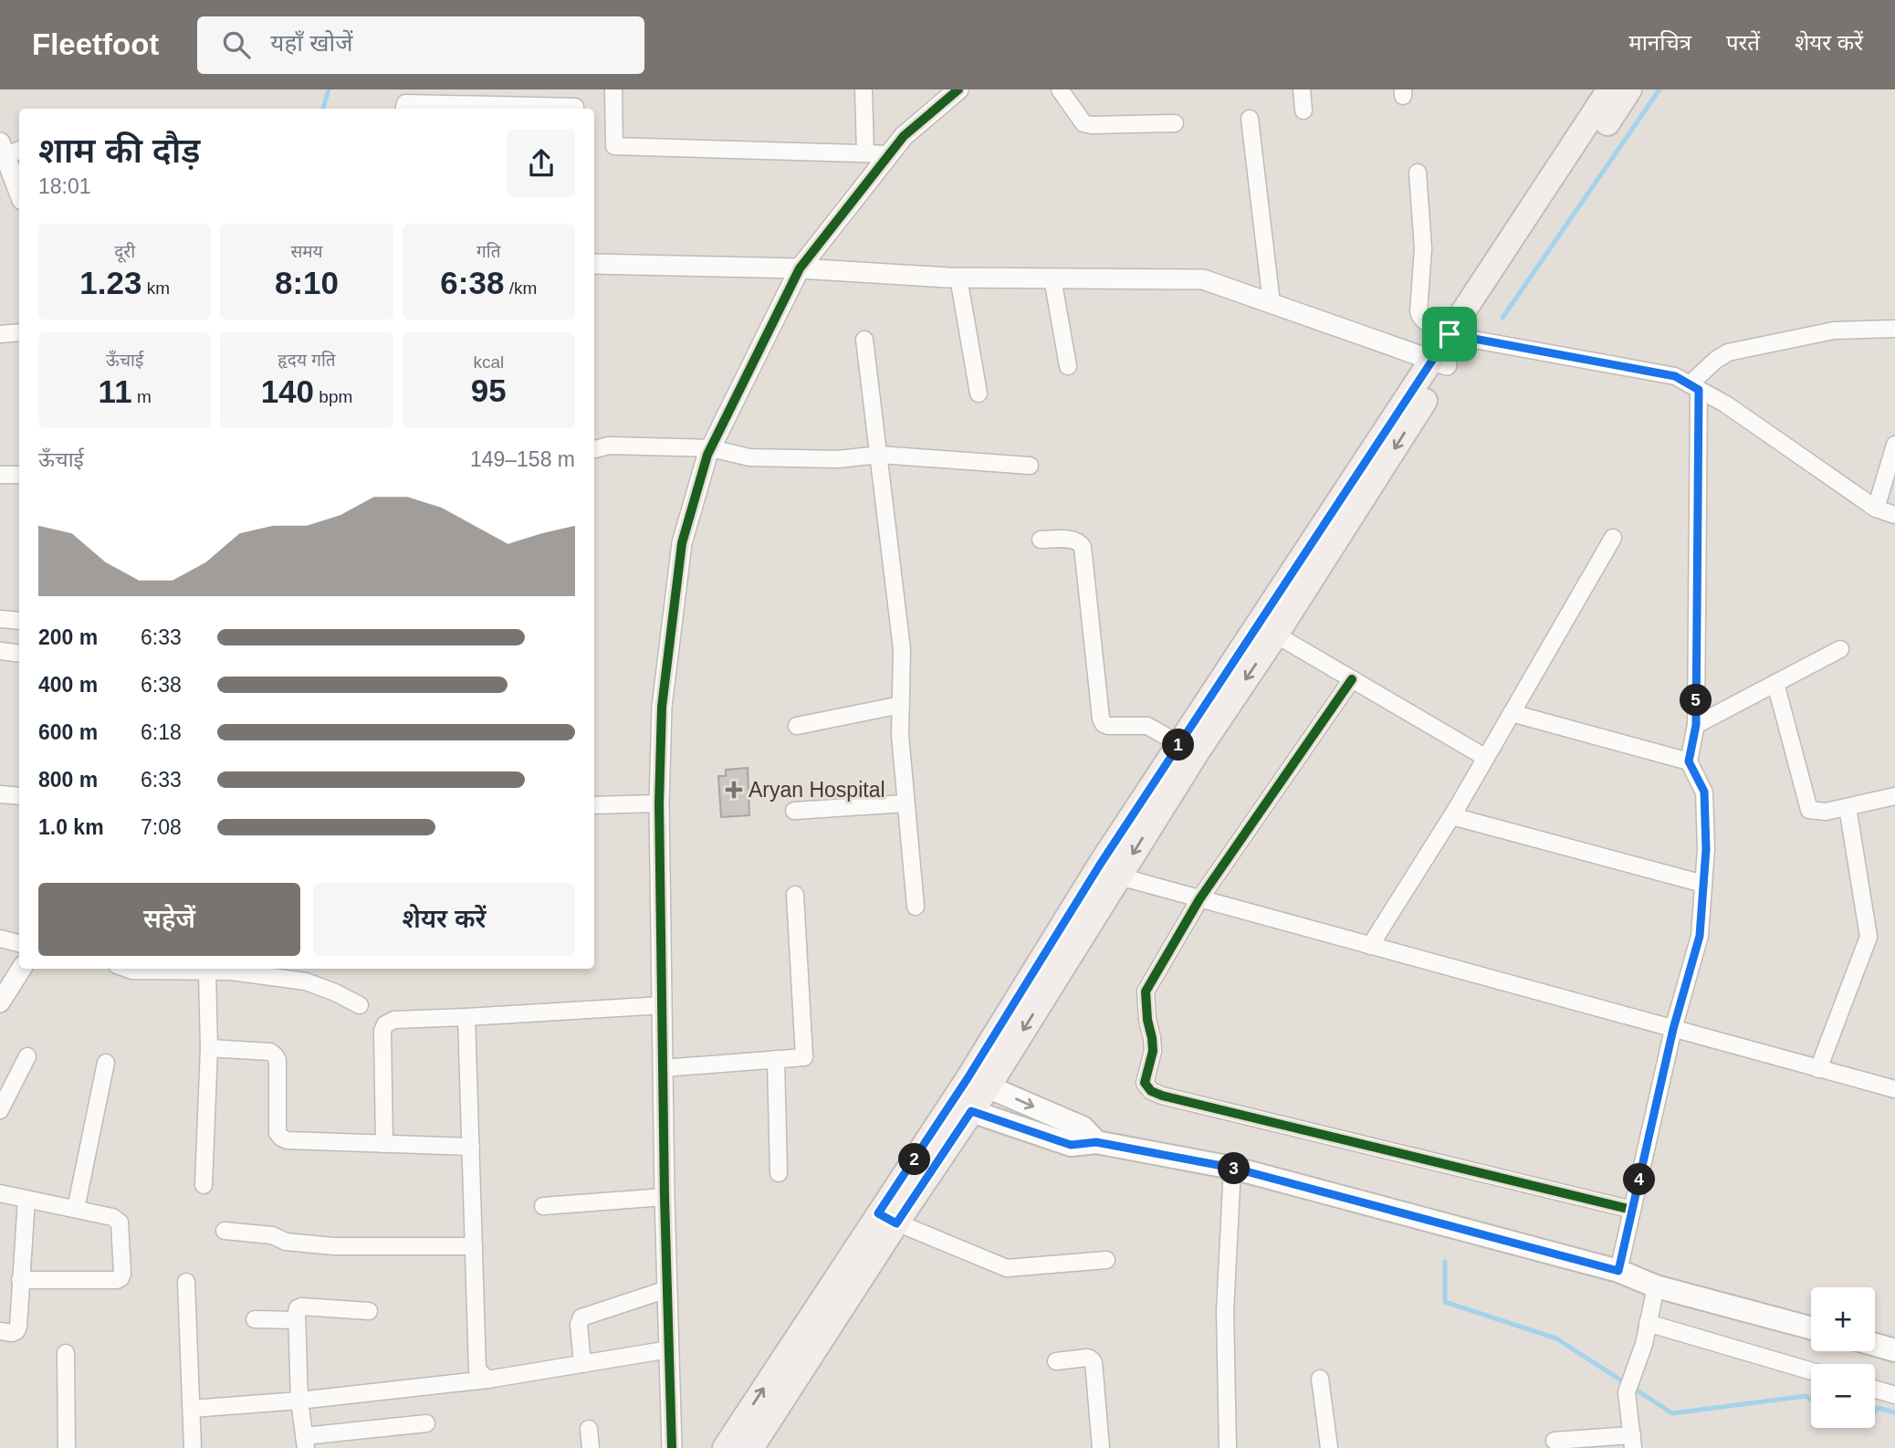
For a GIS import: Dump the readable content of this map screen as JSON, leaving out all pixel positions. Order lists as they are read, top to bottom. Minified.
{"places":{"health":["Aryan Hospital"]},"page":{"header":"Fleetfoot","search":"यहाँ खोजें","nav":["मानचित्र","परतें","शेयर करें"],"heading":["शाम की दौड़","18:01"],"stats":[["दूरी","1.23 km"],["समय","8:10"],["गति","6:38 /km"],["ऊँचाई","11 m"],["हृदय गति","140 bpm"],["kcal","95"]],"chart":["ऊँचाई","149–158 m"],"list":[{"name":"200 m","note":"6:33"},{"name":"400 m","note":"6:38"},{"name":"600 m","note":"6:18"},{"name":"800 m","note":"6:33"},{"name":"1.0 km","note":"7:08"}],"pins":["5","1","2","3","4"],"buttons":["सहेजें","शेयर करें"],"map_buttons":["+","−"]}}
